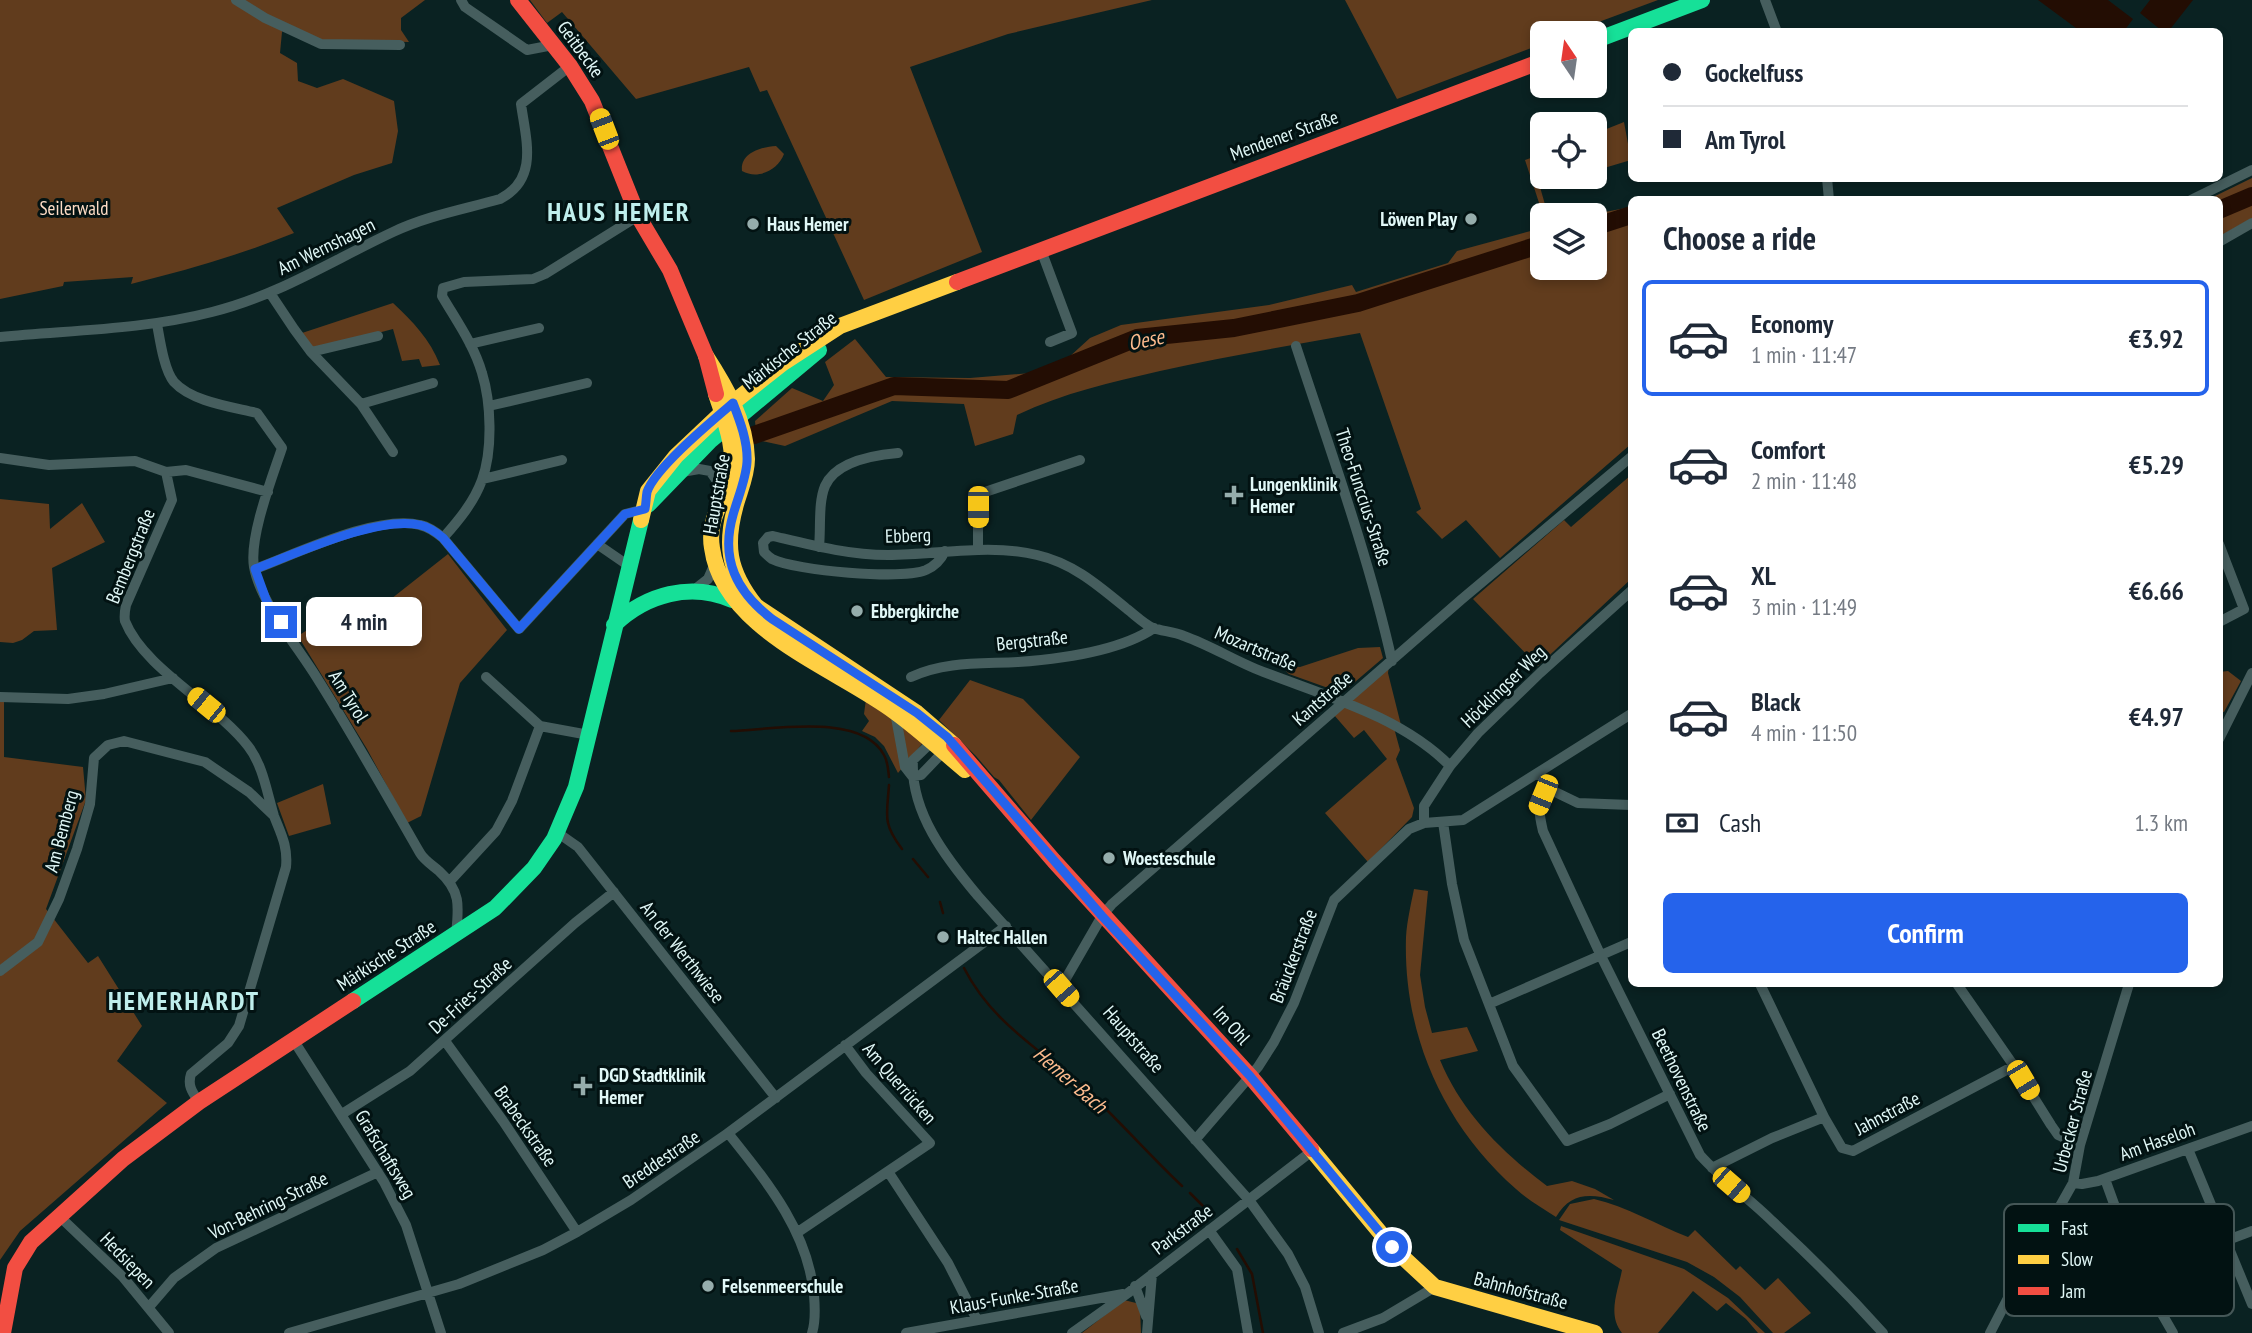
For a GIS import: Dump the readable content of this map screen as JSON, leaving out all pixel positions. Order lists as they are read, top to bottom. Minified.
{"streets":{"main road":["Geitbecke","Mendener Straße","Märkische Straße","Hauptstraße","Im Ohl","Bahnhofstraße"],"street":["Am Wernshagen","Theo-Funccius-Straße","Ebberg","Bembergstraße","Bergstraße","Mozartstraße","Höcklingser Weg","Am Tyrol","Kantstraße","Am Bemberg","An der Werthwiese","Bräuckerstraße","De-Fries-Straße","Beethovenstraße","Am Querrücken","Jahnstraße","Urbecker Straße","Brabeckstraße","Am Haseloh","Grafschaftsweg","Breddestraße","Von-Behring-Straße","Parkstraße","Hedsiepen","Klaus-Funke-Straße"]},"crossings":[["Geitbecke","Mendener Straße"],["Geitbecke","Am Wernshagen"],["Geitbecke","Märkische Straße"],["Geitbecke","Hauptstraße"],["Mendener Straße","Märkische Straße"],["Mendener Straße","Hauptstraße"],["Am Wernshagen","Am Tyrol"],["Märkische Straße","Hauptstraße"],["Märkische Straße","Bembergstraße"],["Märkische Straße","An der Werthwiese"],["Märkische Straße","Grafschaftsweg"],["Märkische Straße","Hedsiepen"],["Hauptstraße","Kantstraße"],["Hauptstraße","Bräuckerstraße"],["Hauptstraße","Im Ohl"],["Hauptstraße","Breddestraße"],["Hauptstraße","Parkstraße"],["Theo-Funccius-Straße","Kantstraße"],["Ebberg","Bergstraße"],["Ebberg","Mozartstraße"],["Bembergstraße","Am Bemberg"],["Bergstraße","Mozartstraße"],["Mozartstraße","Höcklingser Weg"],["Mozartstraße","Kantstraße"],["Höcklingser Weg","Bräuckerstraße"],["Kantstraße","Im Ohl"],["An der Werthwiese","De-Fries-Straße"],["An der Werthwiese","Breddestraße"],["Bräuckerstraße","Im Ohl"],["De-Fries-Straße","Brabeckstraße"],["De-Fries-Straße","Grafschaftsweg"],["Im Ohl","Parkstraße"],["Im Ohl","Bahnhofstraße"],["Beethovenstraße","Jahnstraße"],["Am Querrücken","Breddestraße"],["Urbecker Straße","Am Haseloh"],["Brabeckstraße","Breddestraße"],["Grafschaftsweg","Breddestraße"],["Grafschaftsweg","Von-Behring-Straße"],["Von-Behring-Straße","Hedsiepen"],["Parkstraße","Klaus-Funke-Straße"]],"districts":["HAUS HEMER","HEMERHARDT"],"water":["Oese","Hemer-Bach"],"parks":["Seilerwald"],"places":{"other":["Löwen Play","Haus Hemer","Ebbergkirche","Woesteschule","Haltec Hallen","Felsenmeerschule"],"health":["Lungenklinik Hemer","DGD Stadtklinik Hemer"]},"legend":["Fast","Slow","Jam"],"north":"top","page":{"banner":["Gockelfuss","Am Tyrol"],"heading":"Choose a ride","list":[{"name":"Economy","note":"1 min · 11:47","value":"€3.92"},{"name":"Comfort","note":"2 min · 11:48","value":"€5.29"},{"name":"XL","note":"3 min · 11:49","value":"€6.66"},{"name":"Black","note":"4 min · 11:50","value":"€4.97"}],"bubble":"4 min","pay":["Cash","1.3 km"],"buttons":"Confirm"}}
